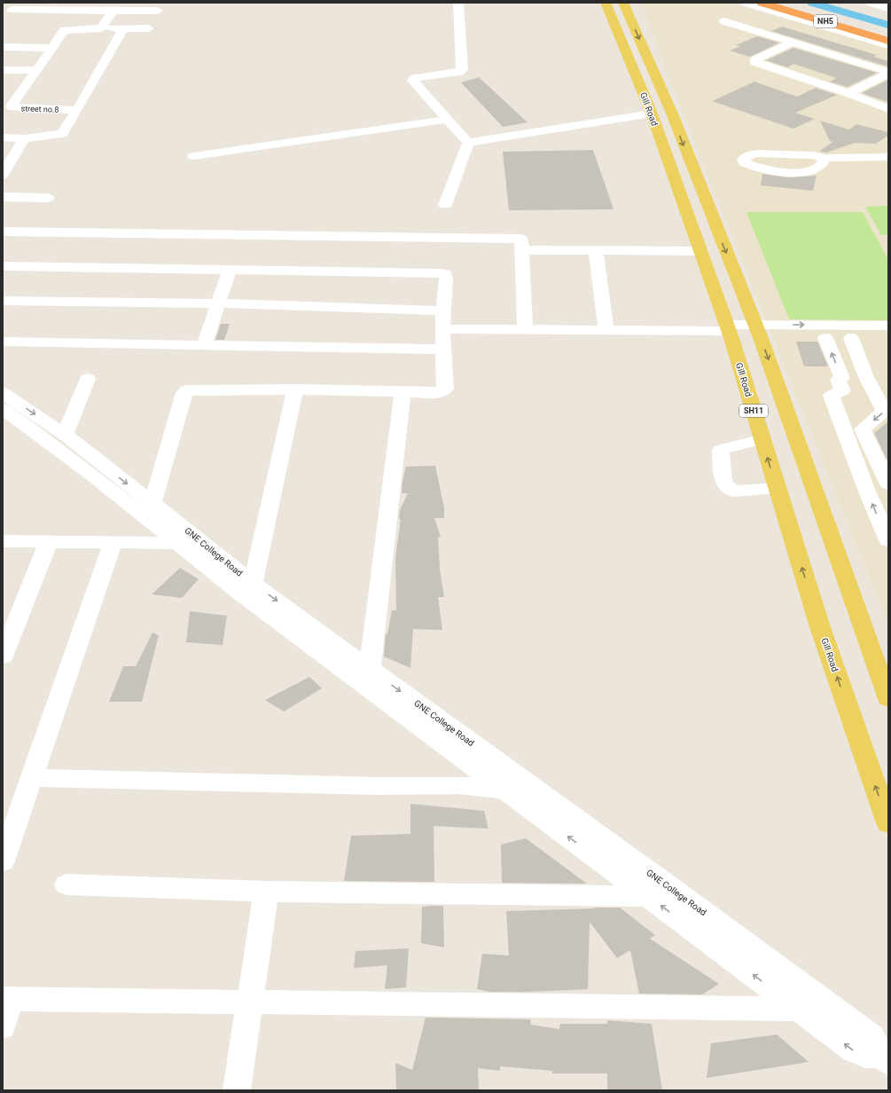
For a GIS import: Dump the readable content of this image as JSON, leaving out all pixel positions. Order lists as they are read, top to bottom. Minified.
{"streets":{"highway":["NH5"],"main road":["Gill Road","SH11"],"street":["street no.8","GNE College Road"]}}
